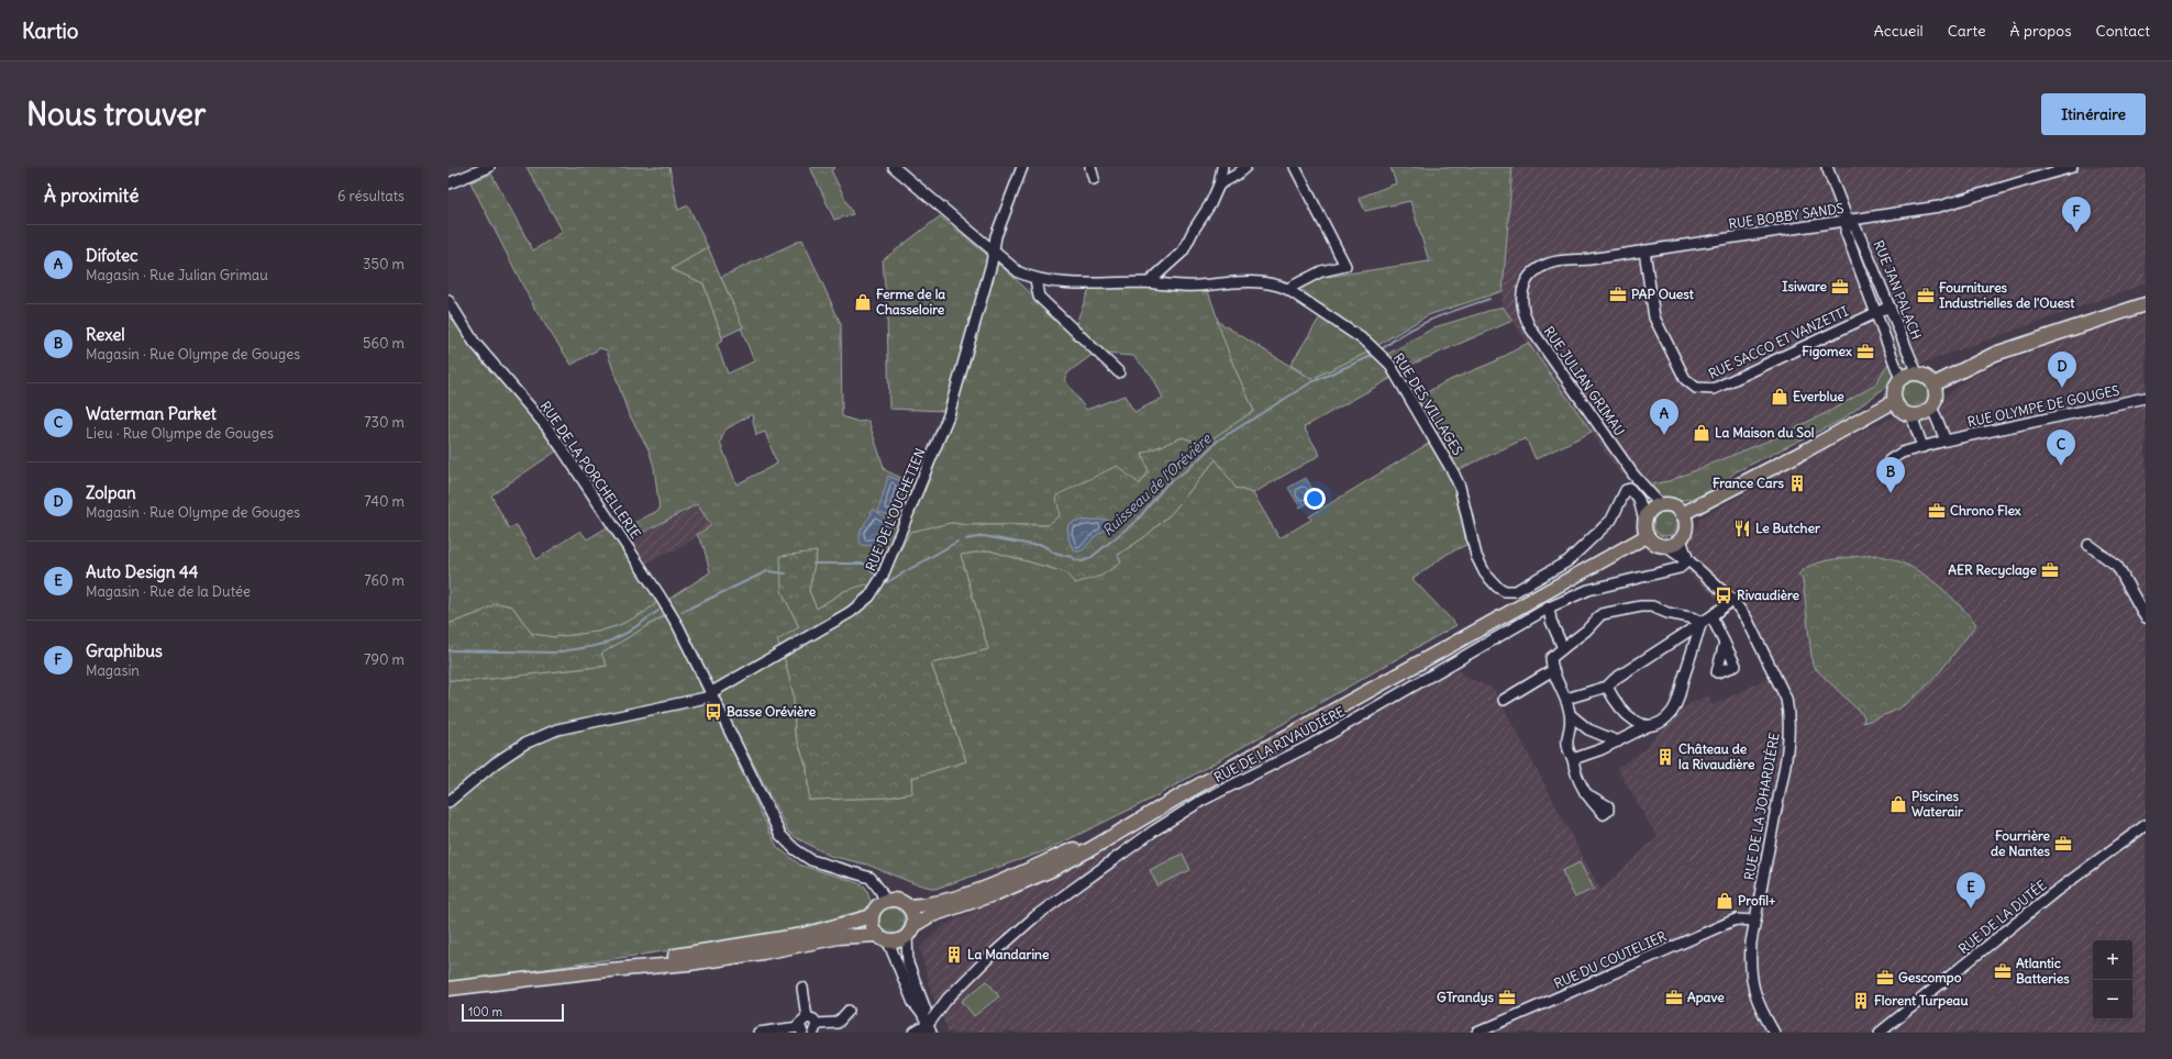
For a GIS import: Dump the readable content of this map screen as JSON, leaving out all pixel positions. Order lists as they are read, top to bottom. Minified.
{"streets":{"street":["RUE BOBBY SANDS","RUE JAN PALACH","RUE SACCO ET VANZETTI","RUE JULIAN GRIMAU","RUE DES VILLAGES","RUE OLYMPE DE GOUGES","RUE DE LA PORCHELLERIE","RUE DE L'OUCHETIEN","RUE DE LA RIVAUDIÈRE","RUE DE LA JOHARDIÈRE","RUE DE LA DUTÉE","RUE DU COUTELIER"]},"crossings":[["RUE BOBBY SANDS","RUE JAN PALACH"],["RUE BOBBY SANDS","RUE SACCO ET VANZETTI"],["RUE BOBBY SANDS","RUE JULIAN GRIMAU"],["RUE JAN PALACH","RUE SACCO ET VANZETTI"],["RUE JULIAN GRIMAU","RUE DE LA JOHARDIÈRE"],["RUE DES VILLAGES","RUE DE L'OUCHETIEN"],["RUE DE LA PORCHELLERIE","RUE DE L'OUCHETIEN"],["RUE DE LA RIVAUDIÈRE","RUE DE LA JOHARDIÈRE"],["RUE DE LA JOHARDIÈRE","RUE DU COUTELIER"]],"water":["Ruisseau de l'Orévière"],"places":{"office":["Isiware","PAP Ouest","Fournitures Industrielles de l'Ouest","Figomex","Chrono Flex","AER Recyclage","Fourrière de Nantes","Atlantic Batteries","Gescompo","GTrandys","Apave"],"shop":["Ferme de la Chasseloire","Everblue","La Maison du Sol","Piscines Waterair","Profil+"],"building":["France Cars","Château de la Rivaudière","La Mandarine","Florent Turpeau"],"restaurant":["Le Butcher"],"bus stop":["Rivaudière","Basse Orévière"]},"scale_bar":"100 m","page":{"header":"Kartio","nav":["Accueil","Carte","À propos","Contact"],"buttons":"Itinéraire","title":"Nous trouver","heading":["À proximité","6 résultats"],"pins":["F","D","A","C","B","E"],"list":[{"mark":"A","name":"Difotec","note":"Magasin · Rue Julian Grimau","value":"350 m"},{"mark":"B","name":"Rexel","note":"Magasin · Rue Olympe de Gouges","value":"560 m"},{"mark":"C","name":"Waterman Parket","note":"Lieu · Rue Olympe de Gouges","value":"730 m"},{"mark":"D","name":"Zolpan","note":"Magasin · Rue Olympe de Gouges","value":"740 m"},{"mark":"E","name":"Auto Design 44","note":"Magasin · Rue de la Dutée","value":"760 m"},{"mark":"F","name":"Graphibus","note":"Magasin","value":"790 m"}],"map_buttons":["+","−"],"scale":"100 m"}}
